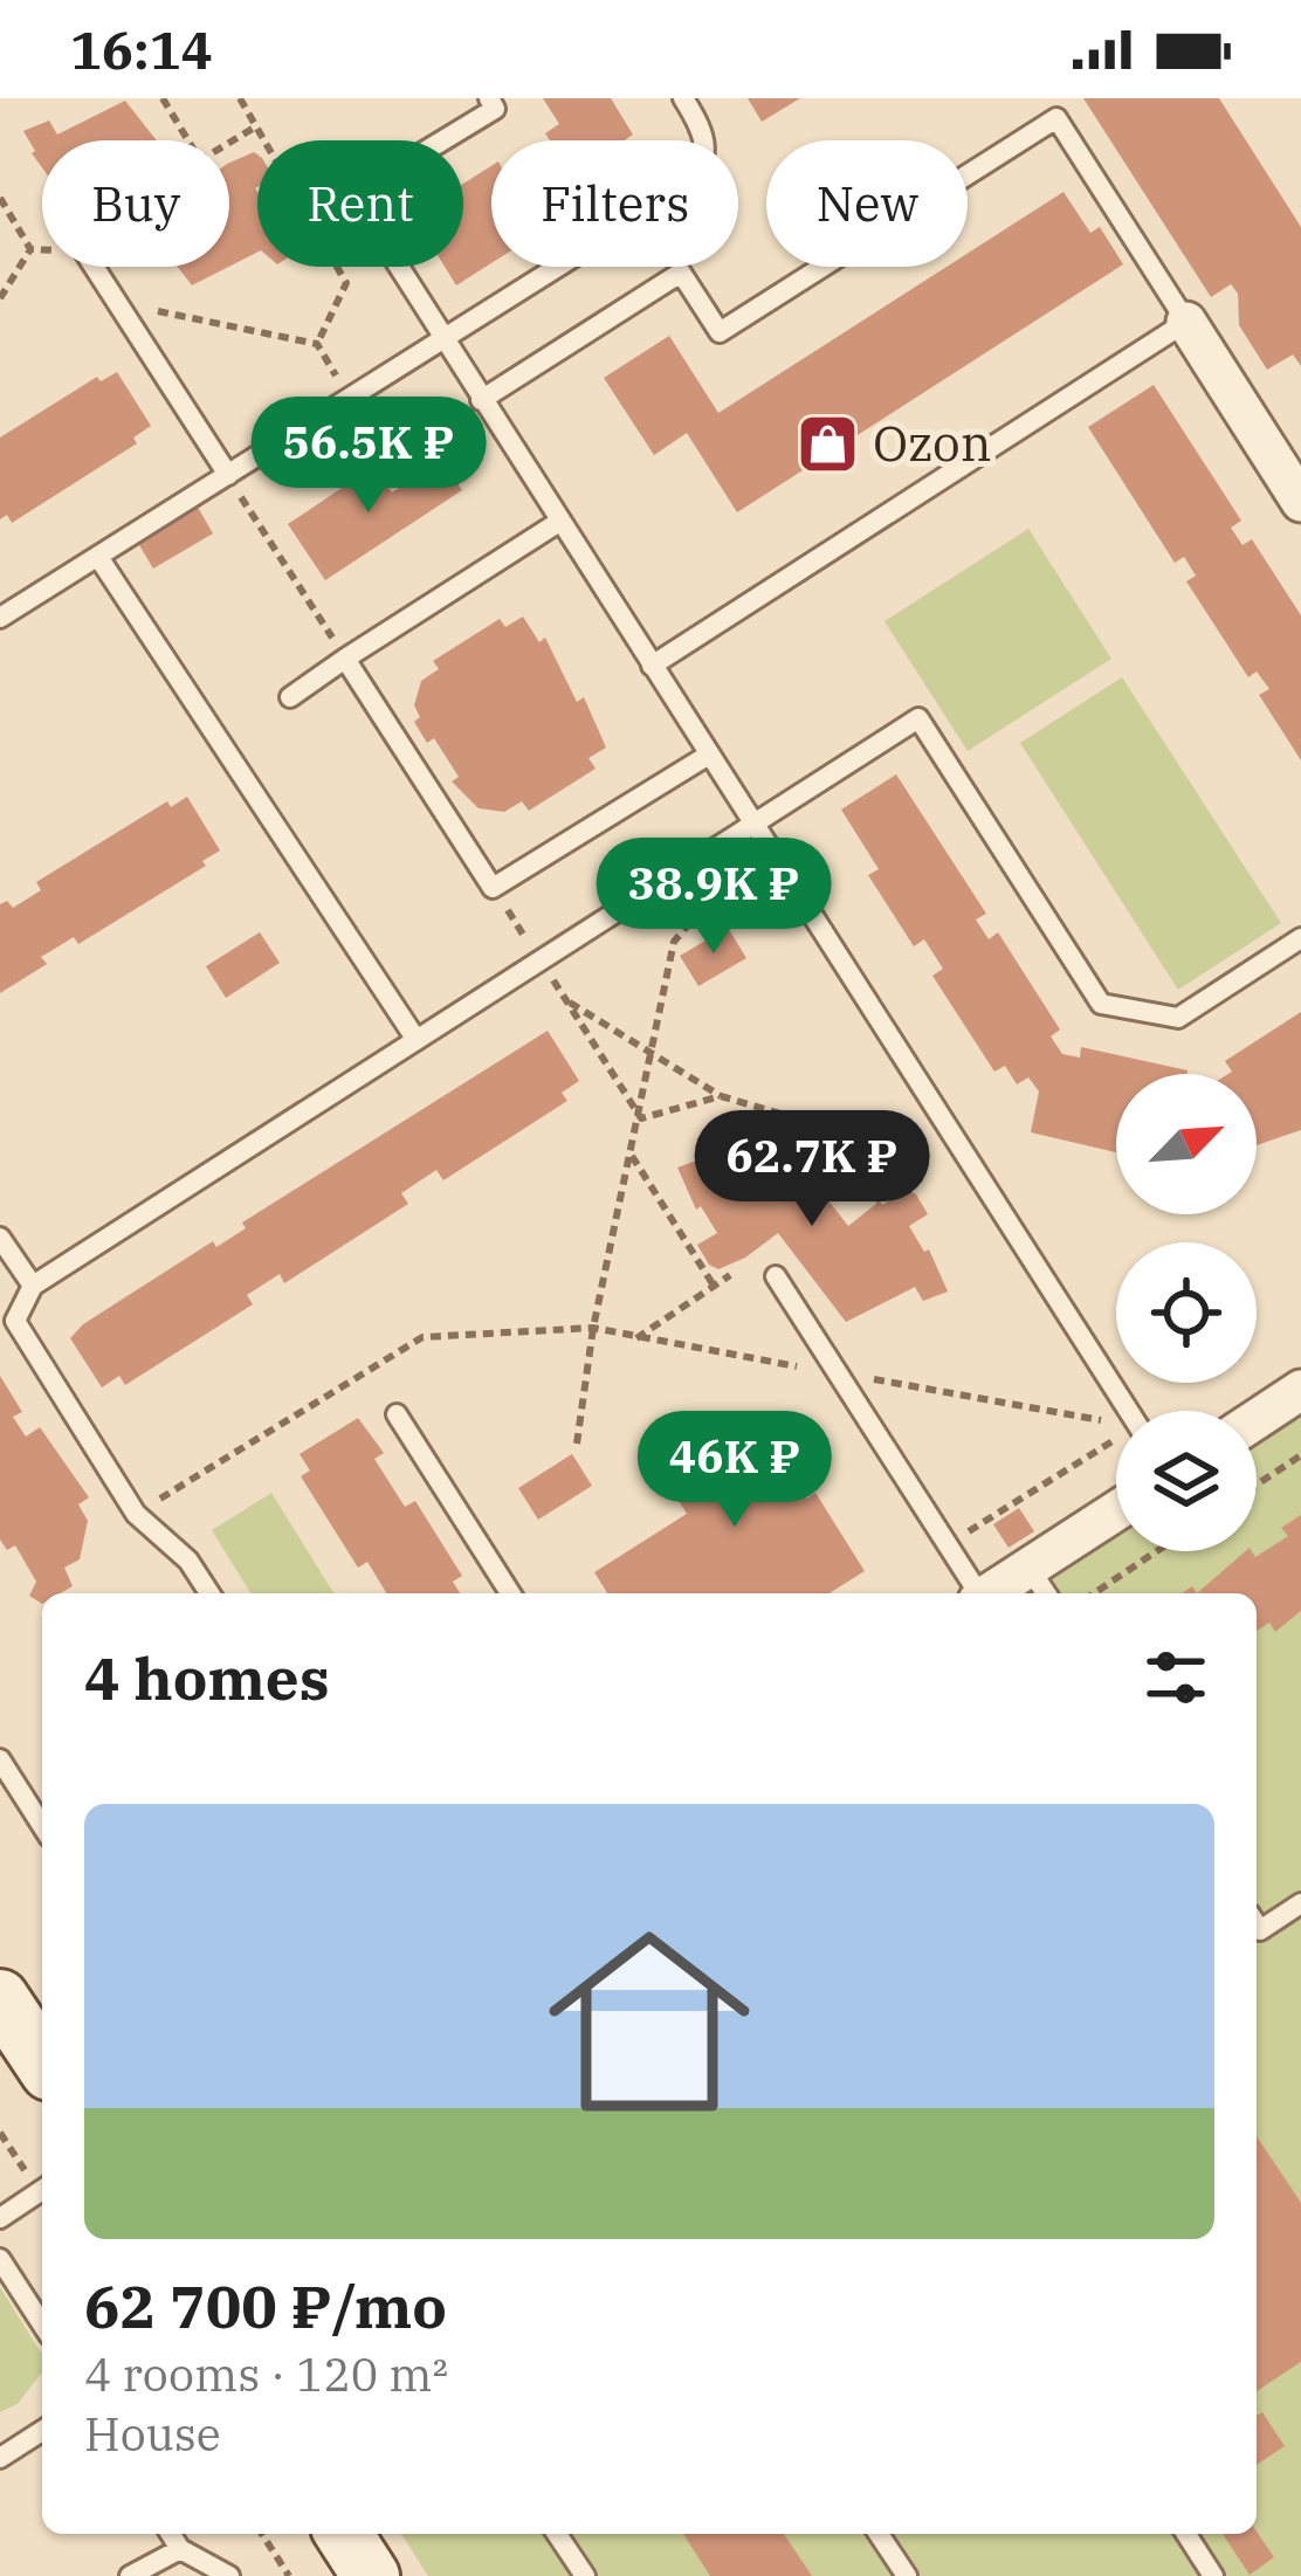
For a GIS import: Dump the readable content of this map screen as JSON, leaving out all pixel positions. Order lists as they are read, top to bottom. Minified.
{"places":{"shop":["Ozon"]},"north":"top right","page":{"status":"16:14","chip":["Buy","Rent","Filters","New"],"price":["56.5K ₽","38.9K ₽","62.7K ₽","46K ₽"],"heading":"4 homes","list":[{"name":"62 700 ₽/mo","note":"4 rooms · 120 m² · House"}]}}
